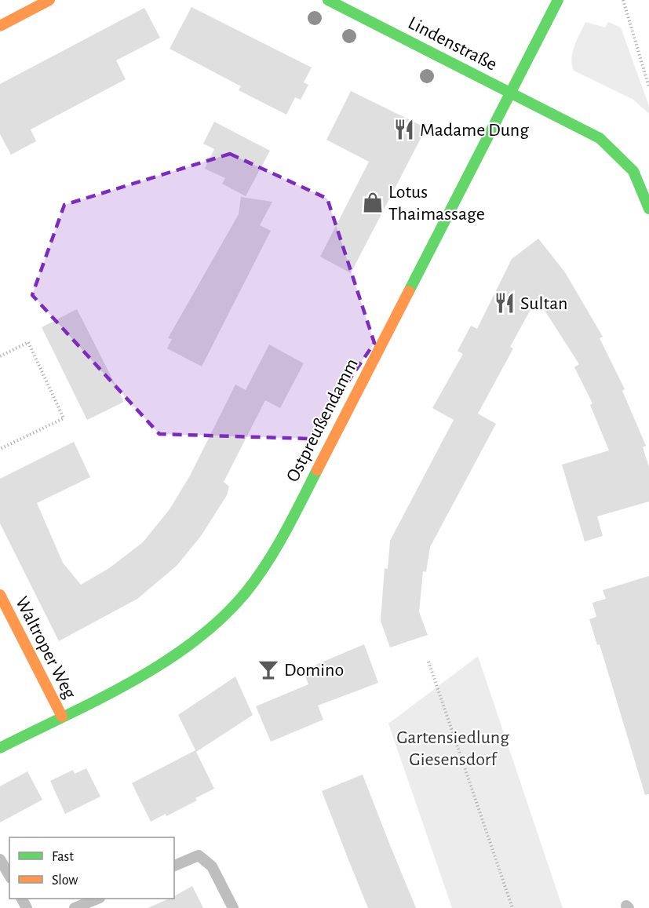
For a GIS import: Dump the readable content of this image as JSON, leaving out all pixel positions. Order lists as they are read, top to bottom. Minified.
{"streets":{"main road":["Lindenstraße","Ostpreußendamm","Waltroper Weg"]},"crossings":[["Lindenstraße","Ostpreußendamm"],["Ostpreußendamm","Waltroper Weg"]],"parks":["Gartensiedlung Giesensdorf"],"places":{"restaurant":["Madame Dung","Sultan"],"shop":["Lotus Thaimassage"],"bar":["Domino"]},"legend":["Fast","Slow"]}
